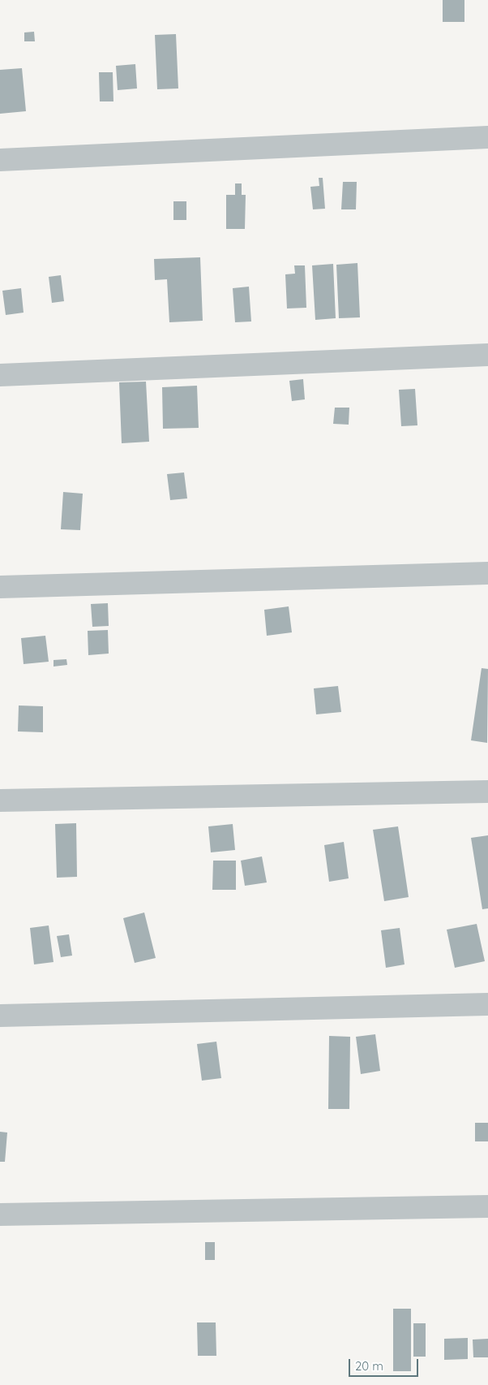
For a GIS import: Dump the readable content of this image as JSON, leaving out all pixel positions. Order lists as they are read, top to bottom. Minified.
{"scale_bar":"20 m"}
